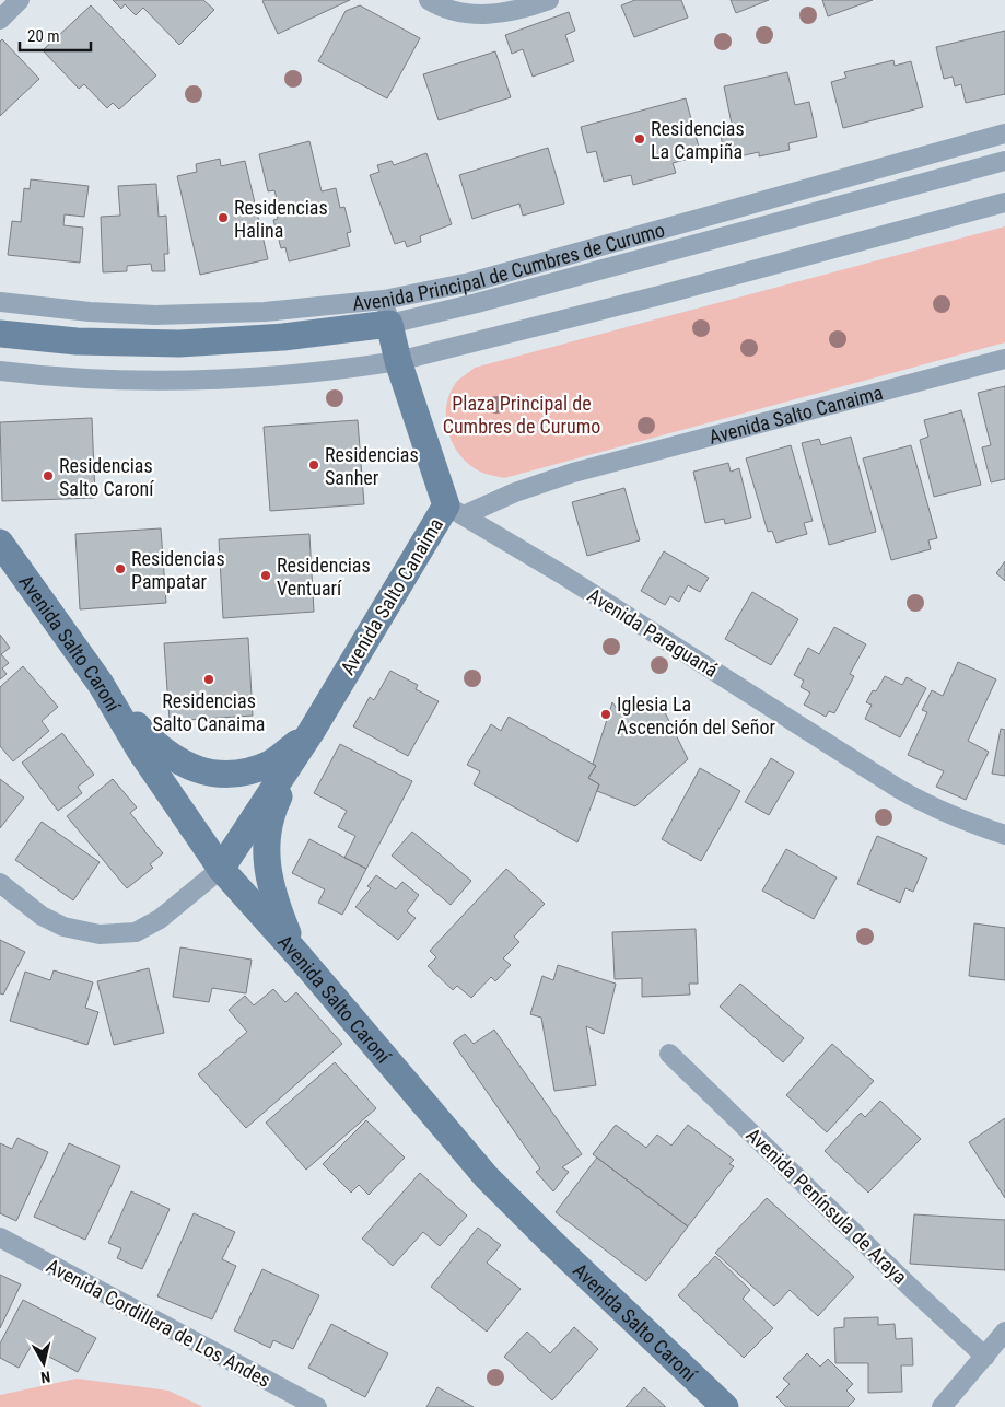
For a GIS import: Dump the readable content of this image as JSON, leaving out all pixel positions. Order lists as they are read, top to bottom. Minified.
{"streets":{"main road":["Avenida Principal de Cumbres de Curumo","Avenida Salto Canaima","Avenida Salto Caroní"],"street":["Avenida Paraguaná","Avenida Península de Araya","Avenida Cordillera de Los Andes"]},"crossings":[["Avenida Principal de Cumbres de Curumo","Avenida Salto Canaima"],["Avenida Salto Canaima","Avenida Paraguaná"],["Avenida Salto Canaima","Avenida Salto Caroní"]],"parks":["Plaza Principal de Cumbres de Curumo"],"places":["Residencias La Campiña","Residencias Halina","Residencias Sanher","Residencias Salto Caroní","Residencias Pampatar","Residencias Ventuarí","Residencias Salto Canaima","Iglesia La Ascención del Señor"],"scale_bar":"20 m","north":"bottom"}
